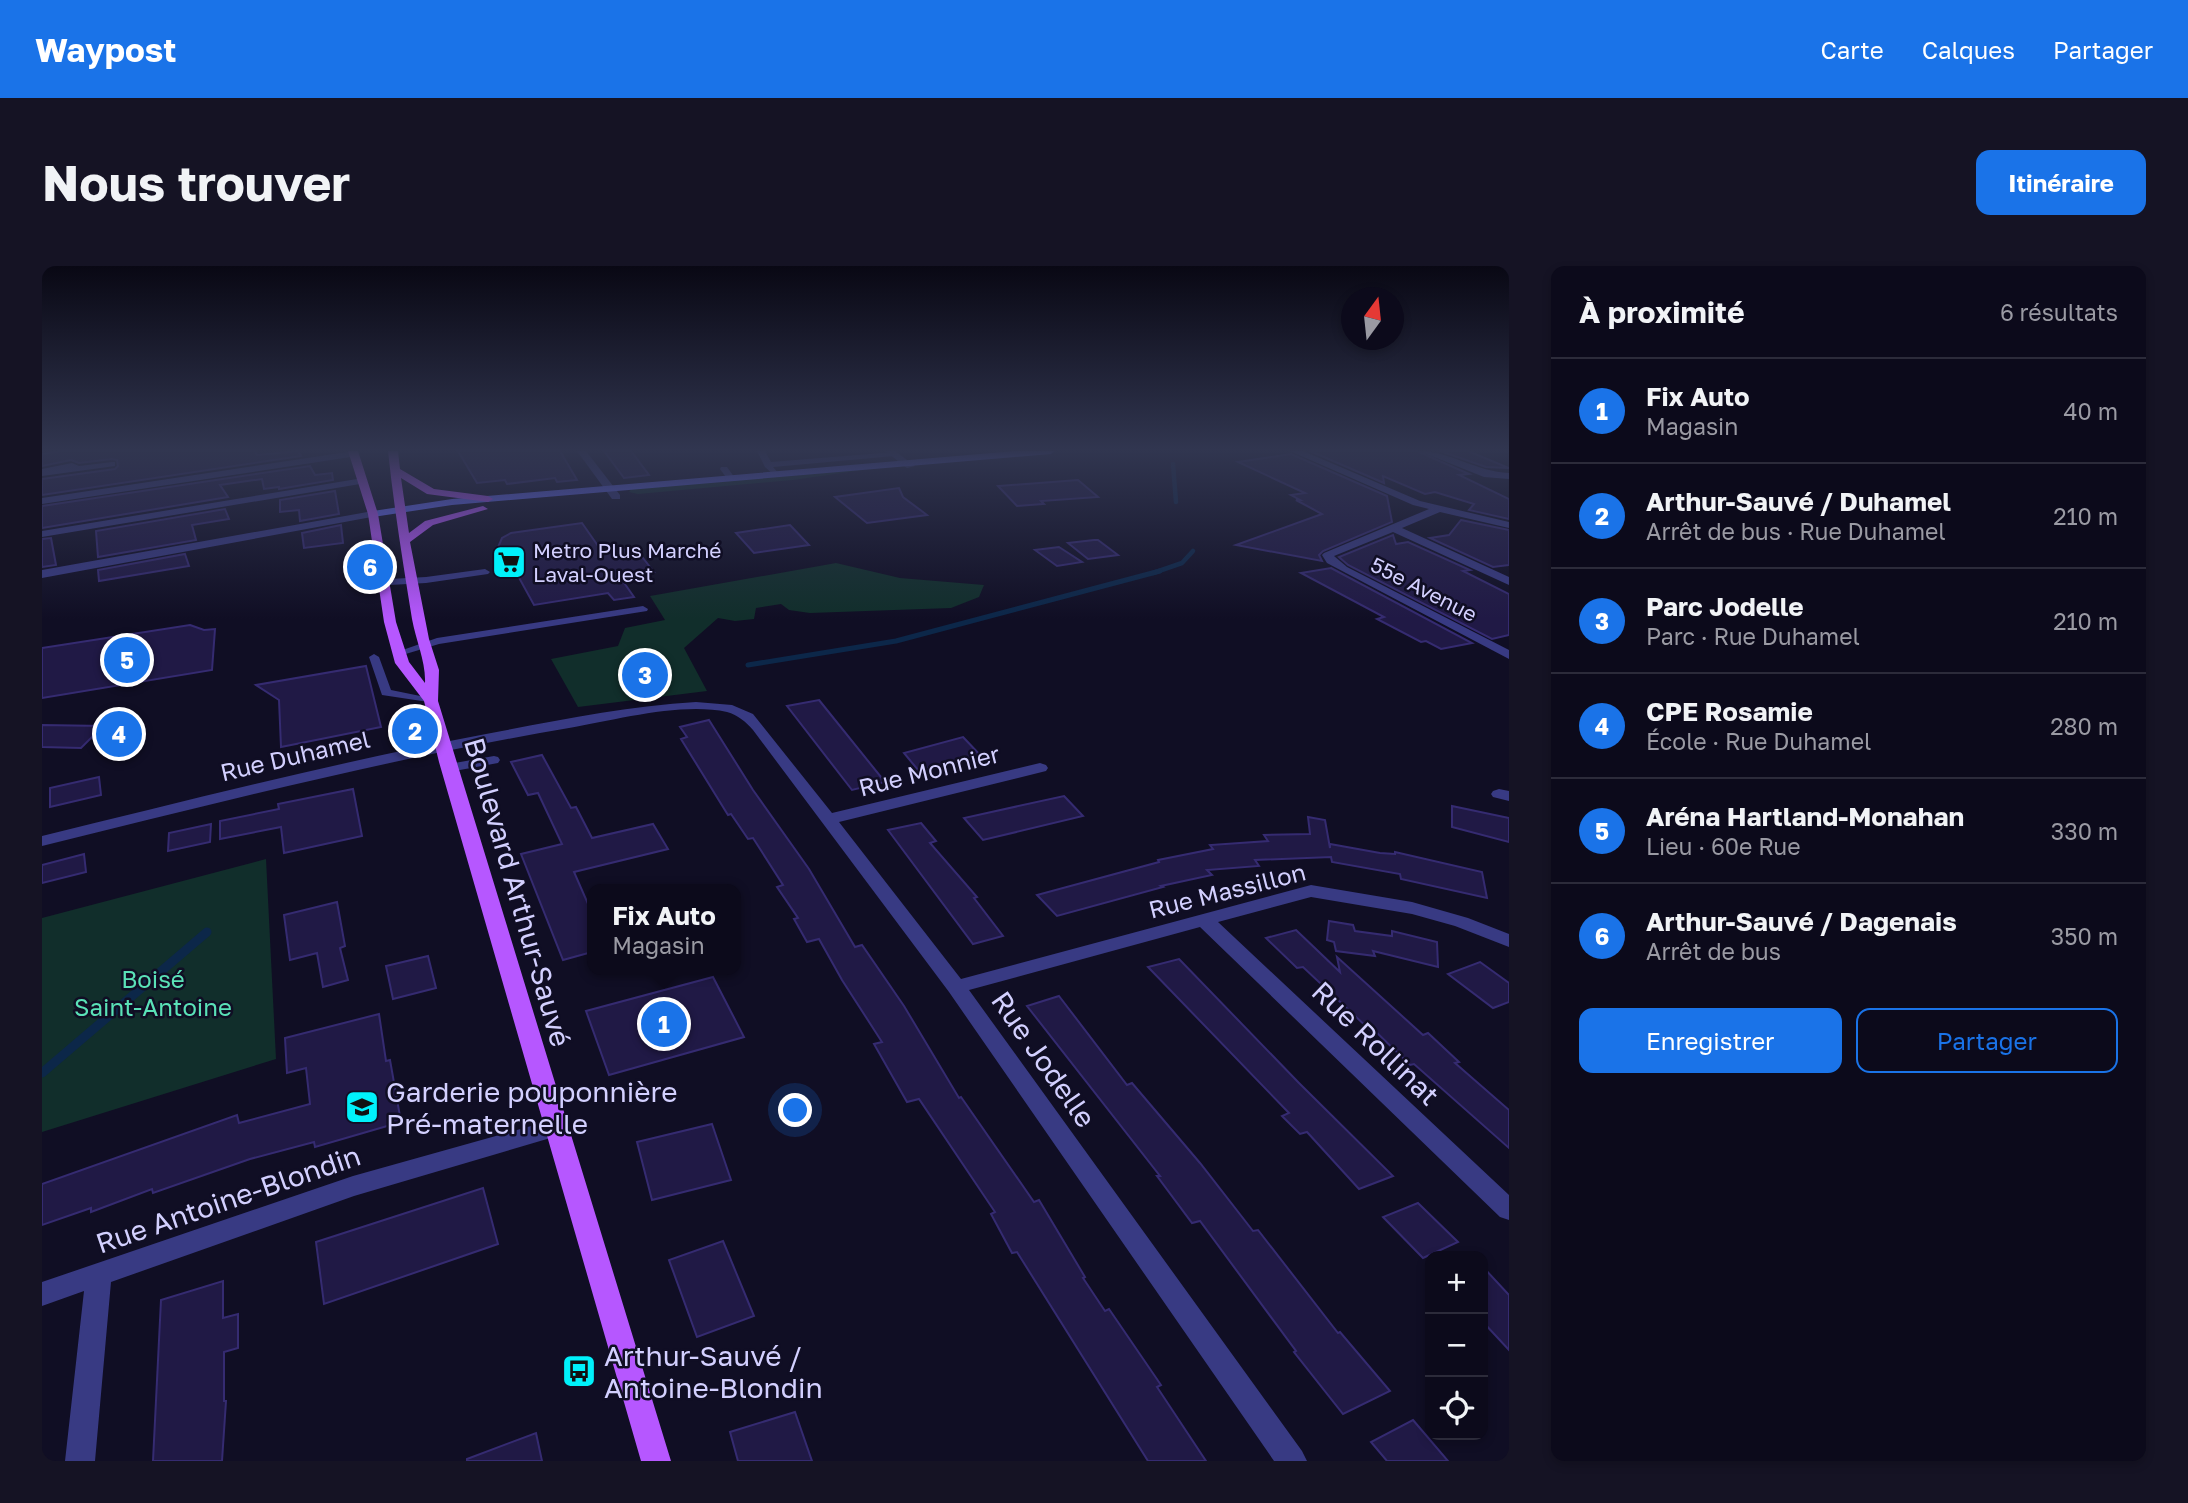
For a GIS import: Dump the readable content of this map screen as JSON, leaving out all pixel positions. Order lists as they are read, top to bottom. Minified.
{"streets":{"main road":["Boulevard Arthur-Sauvé"],"street":["55e Avenue","Rue Duhamel","Rue Monnier","Rue Massillon","Rue Rollinat","Rue Jodelle","Rue Antoine-Blondin"]},"crossings":[["Rue Duhamel","Boulevard Arthur-Sauvé"],["Rue Duhamel","Rue Jodelle"],["Rue Monnier","Rue Jodelle"],["Rue Massillon","Rue Rollinat"],["Rue Massillon","Rue Jodelle"],["Boulevard Arthur-Sauvé","Rue Antoine-Blondin"]],"parks":["Boisé Saint-Antoine"],"places":{"supermarket":["Metro Plus Marché Laval-Ouest"],"school or university":["Garderie pouponnière Pré-maternelle"],"bus stop":["Arthur-Sauvé / Antoine-Blondin"]},"north":"top","page":{"header":"Waypost","nav":["Carte","Calques","Partager"],"buttons":["Itinéraire",["Enregistrer","Partager"]],"title":"Nous trouver","heading":["À proximité","6 résultats"],"list":[{"mark":"1","name":"Fix Auto","note":"Magasin","value":"40 m"},{"mark":"2","name":"Arthur-Sauvé / Duhamel","note":"Arrêt de bus · Rue Duhamel","value":"210 m"},{"mark":"3","name":"Parc Jodelle","note":"Parc · Rue Duhamel","value":"210 m"},{"mark":"4","name":"CPE Rosamie","note":"École · Rue Duhamel","value":"280 m"},{"mark":"5","name":"Aréna Hartland-Monahan","note":"Lieu · 60e Rue","value":"330 m"},{"mark":"6","name":"Arthur-Sauvé / Dagenais","note":"Arrêt de bus","value":"350 m"}],"pins":["6","5","3","2","4","1"],"popup":["Fix Auto","Magasin"],"map_buttons":["+","−"]}}
